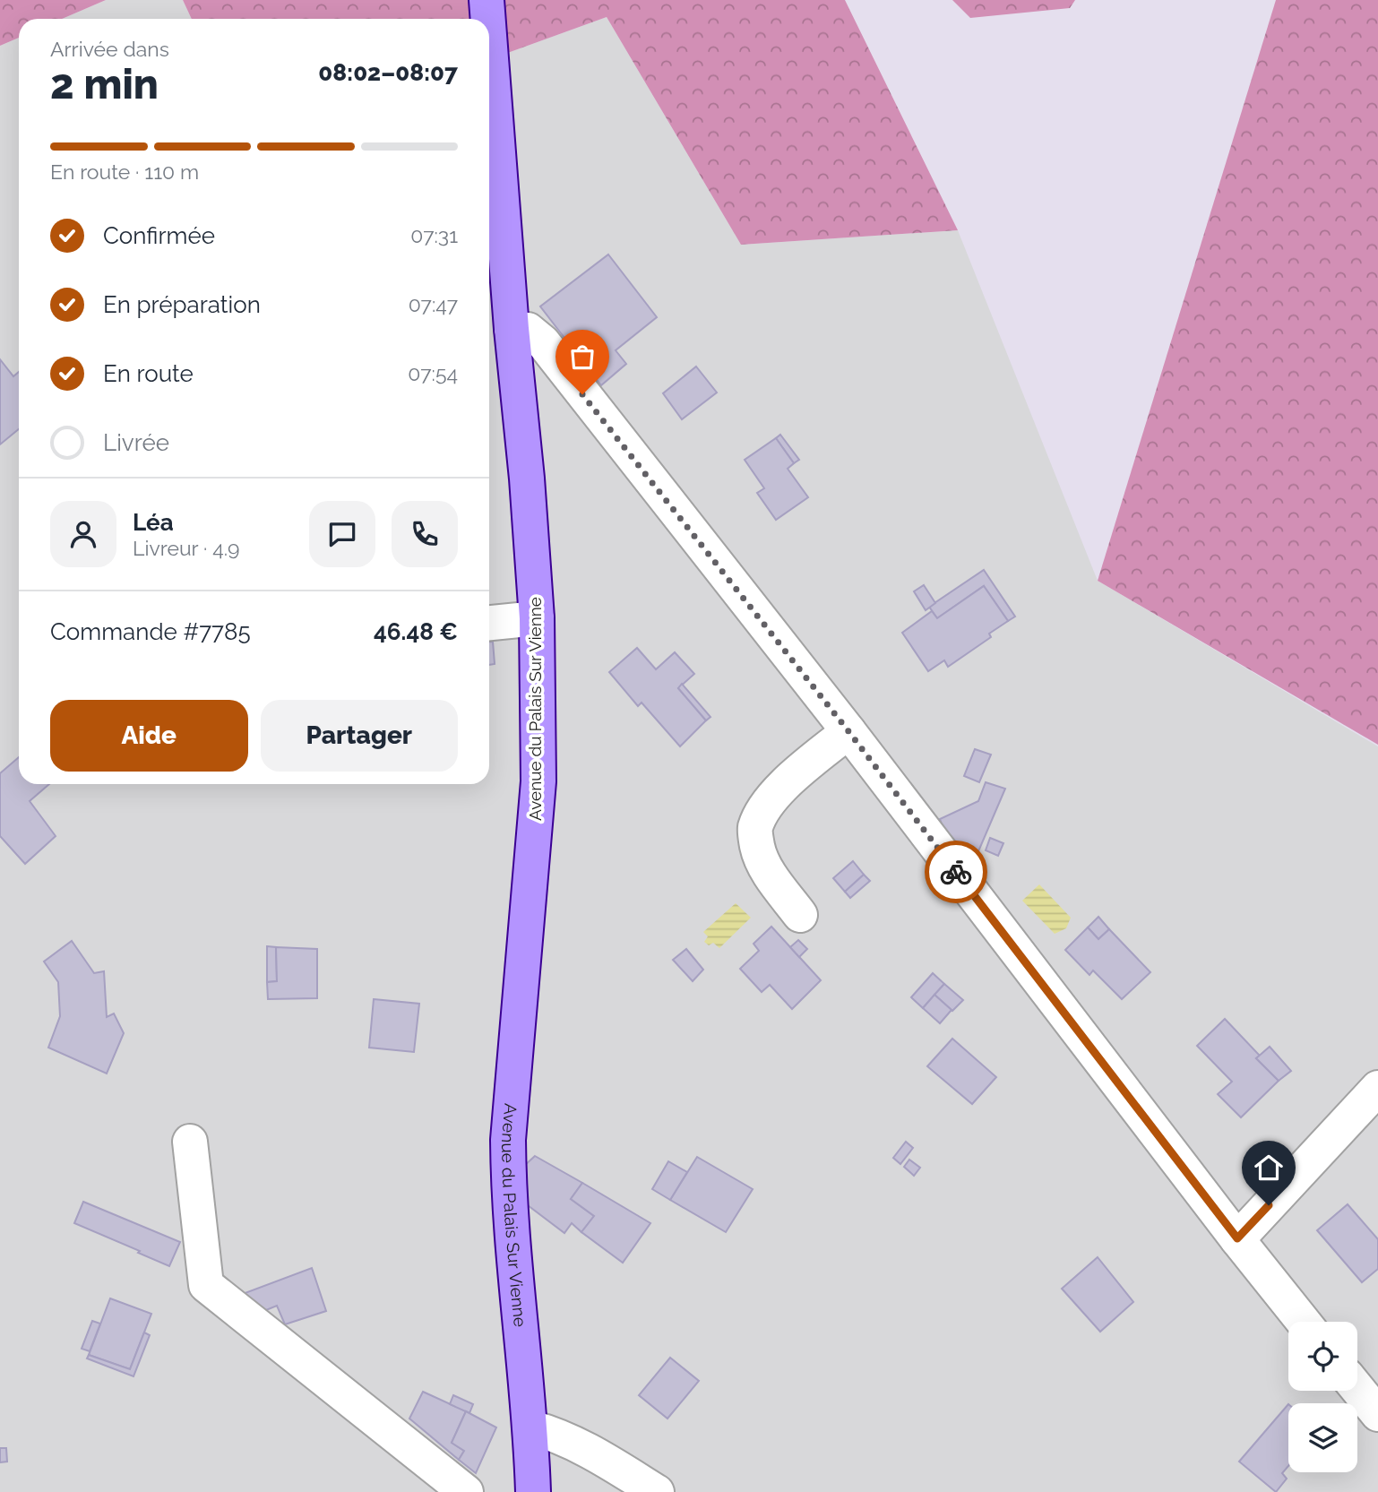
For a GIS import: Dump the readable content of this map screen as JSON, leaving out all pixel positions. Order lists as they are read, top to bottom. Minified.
{"streets":{"main road":["Avenue du Palais Sur Vienne"]},"page":{"heading":["2 min","Arrivée dans","08:02–08:07"],"panel":["Léa","Livreur · 4.9","Commande #7785","46.48 €"],"bar":"En route · 110 m","list":[["Confirmée","07:31"],["En préparation","07:47"],["En route","07:54"],"Livrée"],"buttons":["Aide","Partager"]}}
